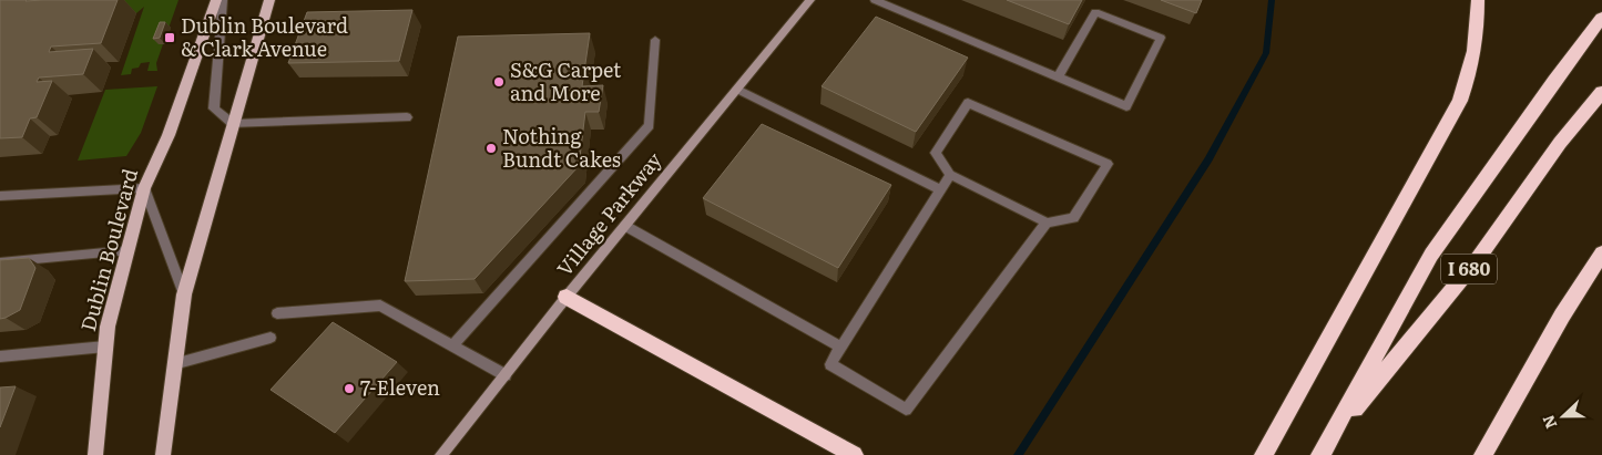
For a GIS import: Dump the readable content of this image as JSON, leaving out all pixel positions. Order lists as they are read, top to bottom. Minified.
{"streets":{"highway":["I 680"],"main road":["Dublin Boulevard"],"street":["Village Parkway"]},"places":{"transit":["Dublin Boulevard & Clark Avenue"],"other":["S&G Carpet and More","Nothing Bundt Cakes","7-Eleven"]},"north":"left"}
